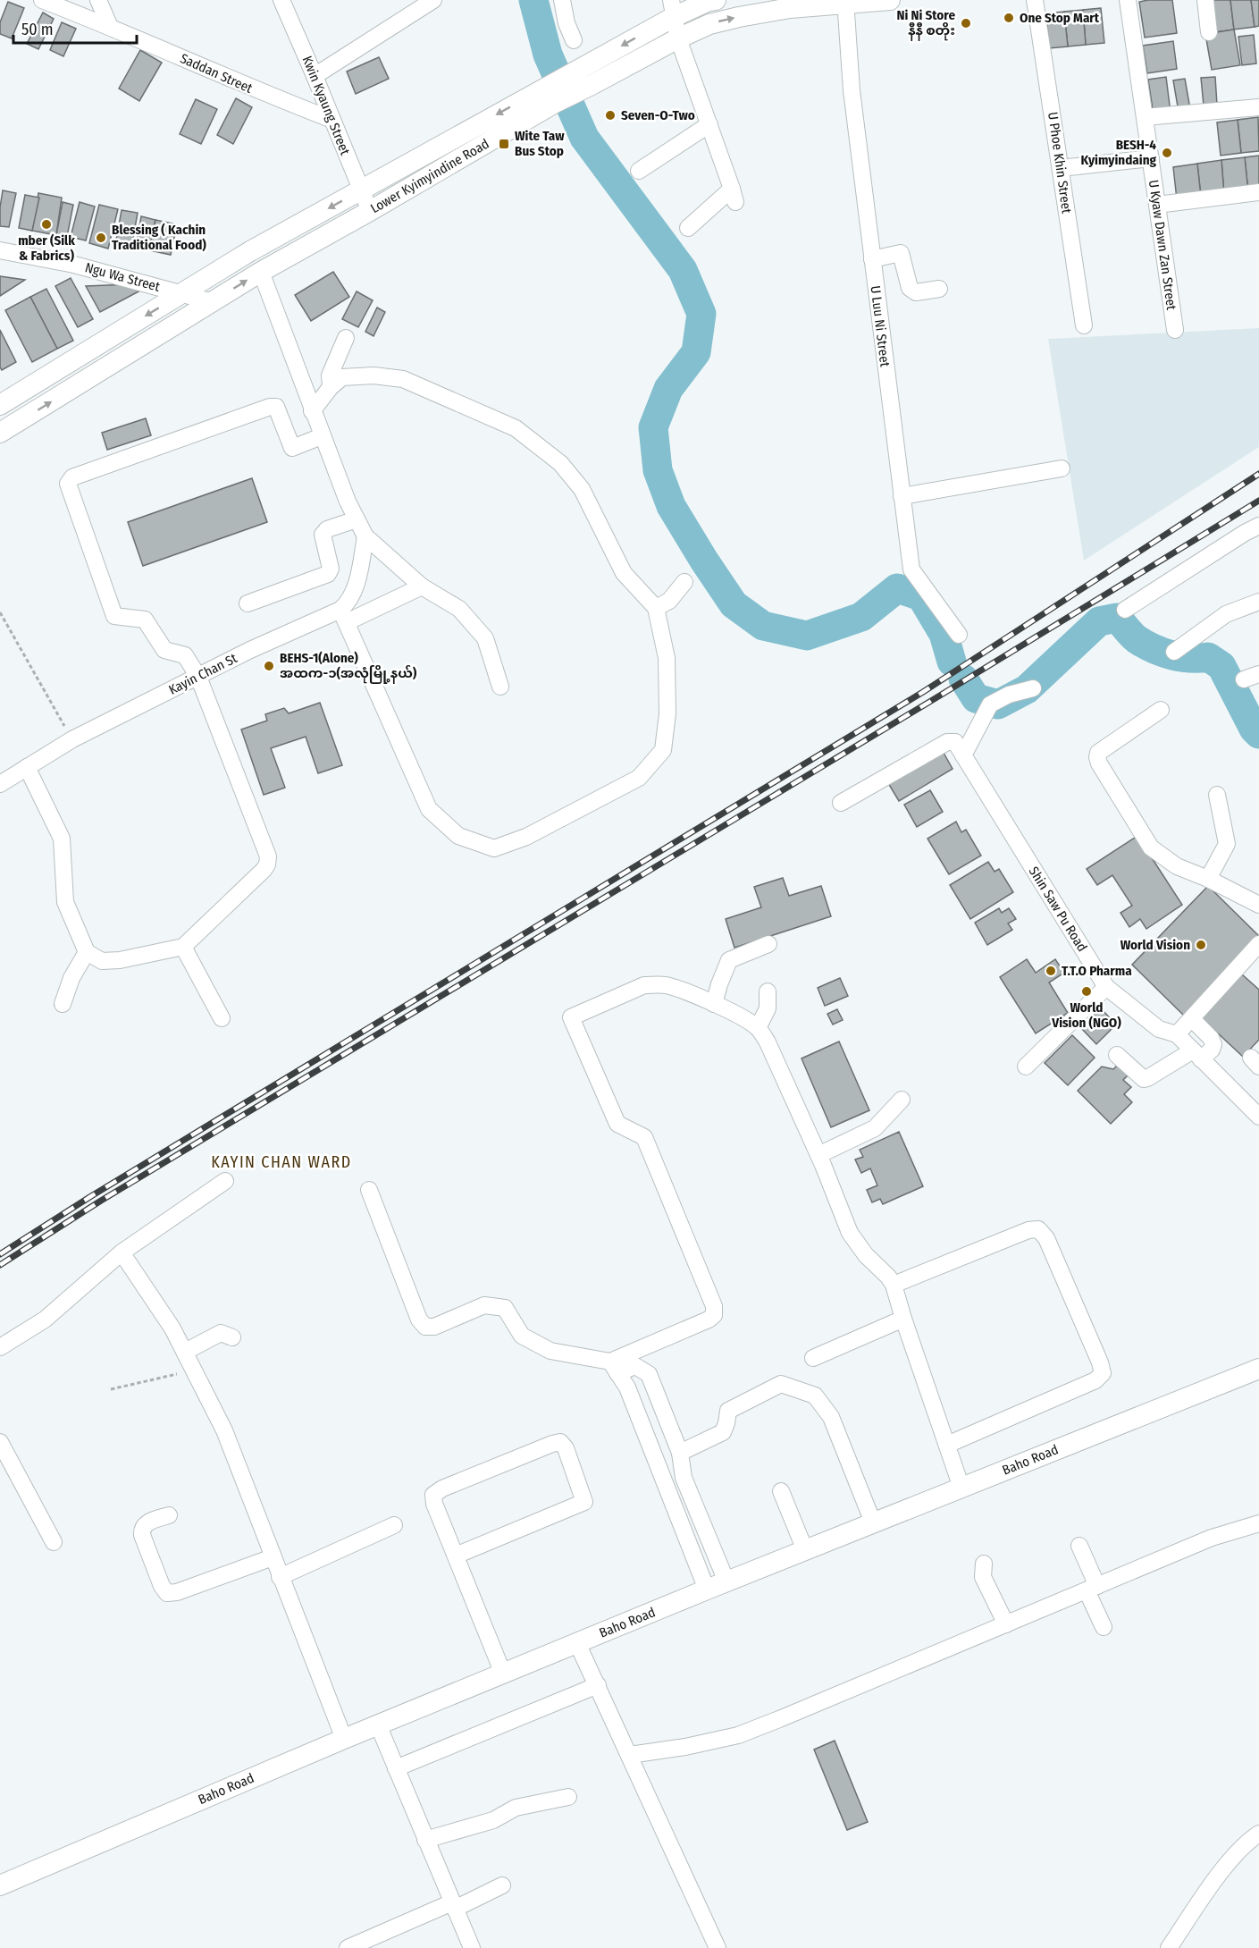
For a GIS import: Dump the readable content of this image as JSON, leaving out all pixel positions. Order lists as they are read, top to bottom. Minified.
{"streets":{"main road":["Lower Kyimyindine Road","Baho Road"],"street":["Saddan Street","Kwin Kyaung Street","U Phoe Khin Street","U Kyaw Dawn Zan Street","Ngu Wa Street","U Luu Ni Street","Kayin Chan St","Shin Saw Pu Road"]},"crossings":[["Saddan Street","Kwin Kyaung Street"],["Kwin Kyaung Street","Lower Kyimyindine Road"],["Lower Kyimyindine Road","Ngu Wa Street"],["Lower Kyimyindine Road","U Luu Ni Street"]],"districts":["KAYIN CHAN WARD"],"places":{"other":["One Stop Mart","Ni Ni Store နီနီ စတိုး","Seven-O-Two","BESH-4 Kyimyindaing","mber (Silk & Fabrics)","Blessing ( Kachin Traditional Food)","BEHS-1(Alone) အထက-၁(အလုံမြို့နယ်)","World Vision","T.T.O Pharma","World Vision (NGO)"],"transit":["Wite Taw Bus Stop"]},"scale_bar":"50 m"}
